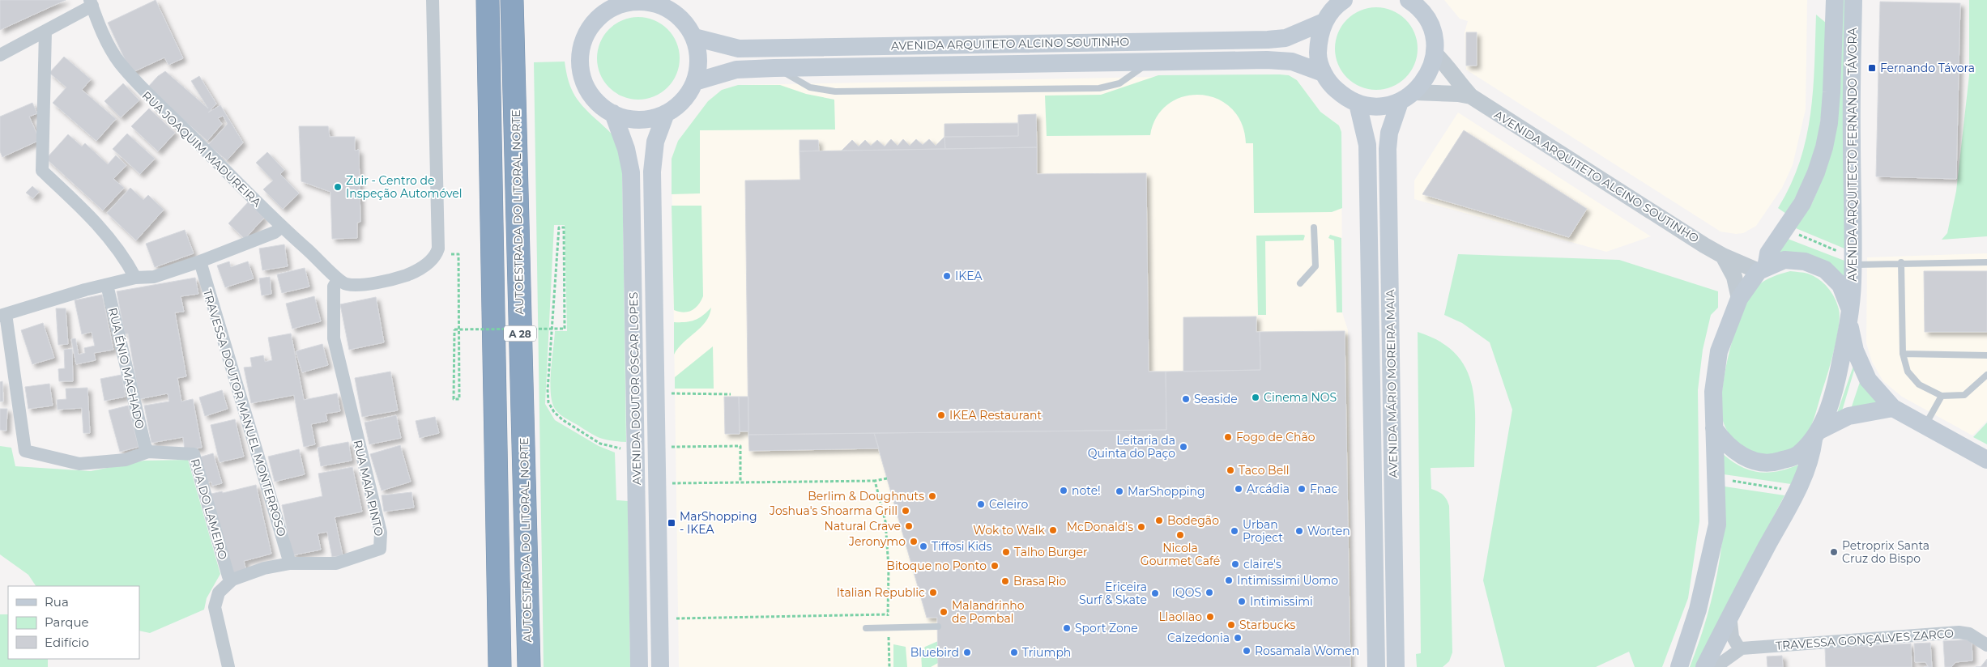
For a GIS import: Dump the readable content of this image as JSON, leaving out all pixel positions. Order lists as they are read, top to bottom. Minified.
{"streets":{"highway":["AUTOESTRADA DO LITORAL NORTE","A 28"],"main road":["AVENIDA ARQUITETO ALCINO SOUTINHO","AVENIDA ARQUITECTO FERNANDO TÁVORA","AVENIDA MÁRIO MOREIRA MAIA","AVENIDA DOUTOR ÓSCAR LOPES"],"street":["RUA JOAQUIM MADUREIRA","RUA ÉNIO MACHADO","TRAVESSA DOUTOR MANUEL MONTERROSO","RUA MAIA PINTO","RUA DO LAMEIRO","TRAVESSA GONÇALVES ZARCO"]},"crossings":[["AVENIDA ARQUITETO ALCINO SOUTINHO","AVENIDA ARQUITECTO FERNANDO TÁVORA"],["AVENIDA ARQUITETO ALCINO SOUTINHO","AVENIDA DOUTOR ÓSCAR LOPES"],["RUA JOAQUIM MADUREIRA","RUA MAIA PINTO"],["RUA ÉNIO MACHADO","RUA DO LAMEIRO"],["TRAVESSA DOUTOR MANUEL MONTERROSO","RUA MAIA PINTO"],["RUA MAIA PINTO","RUA DO LAMEIRO"]],"places":{"transit":["Fernando Távora","MarShopping - IKEA"],"other":["Zuir - Centro de Inspeção Automóvel","IKEA","Cinema NOS","Seaside","IKEA Restaurant","Fogo de Chão","Leitaria da Quinta do Paço","Taco Bell","Arcádia","Fnac","note!","MarShopping","Berlim & Doughnuts","Celeiro","Joshua's Shoarma Grill","Bodegão","Natural Crave","McDonald's","Wok to Walk","Urban Project","Worten","Nicola Gourmet Café","Jeronymo","Tiffosi Kids","Talho Burger","Petroprix Santa Cruz do Bispo","claire's","Bitoque no Ponto","Intimissimi Uomo","Brasa Rio","Italian Republic","IQOS","Ericeira Surf & Skate","Intimissimi","Malandrinho de Pombal","Llaollao","Starbucks","Sport Zone","Calzedonia","Rosamala Women","Bluebird","Triumph"]},"legend":["Rua","Parque","Edifício"]}
